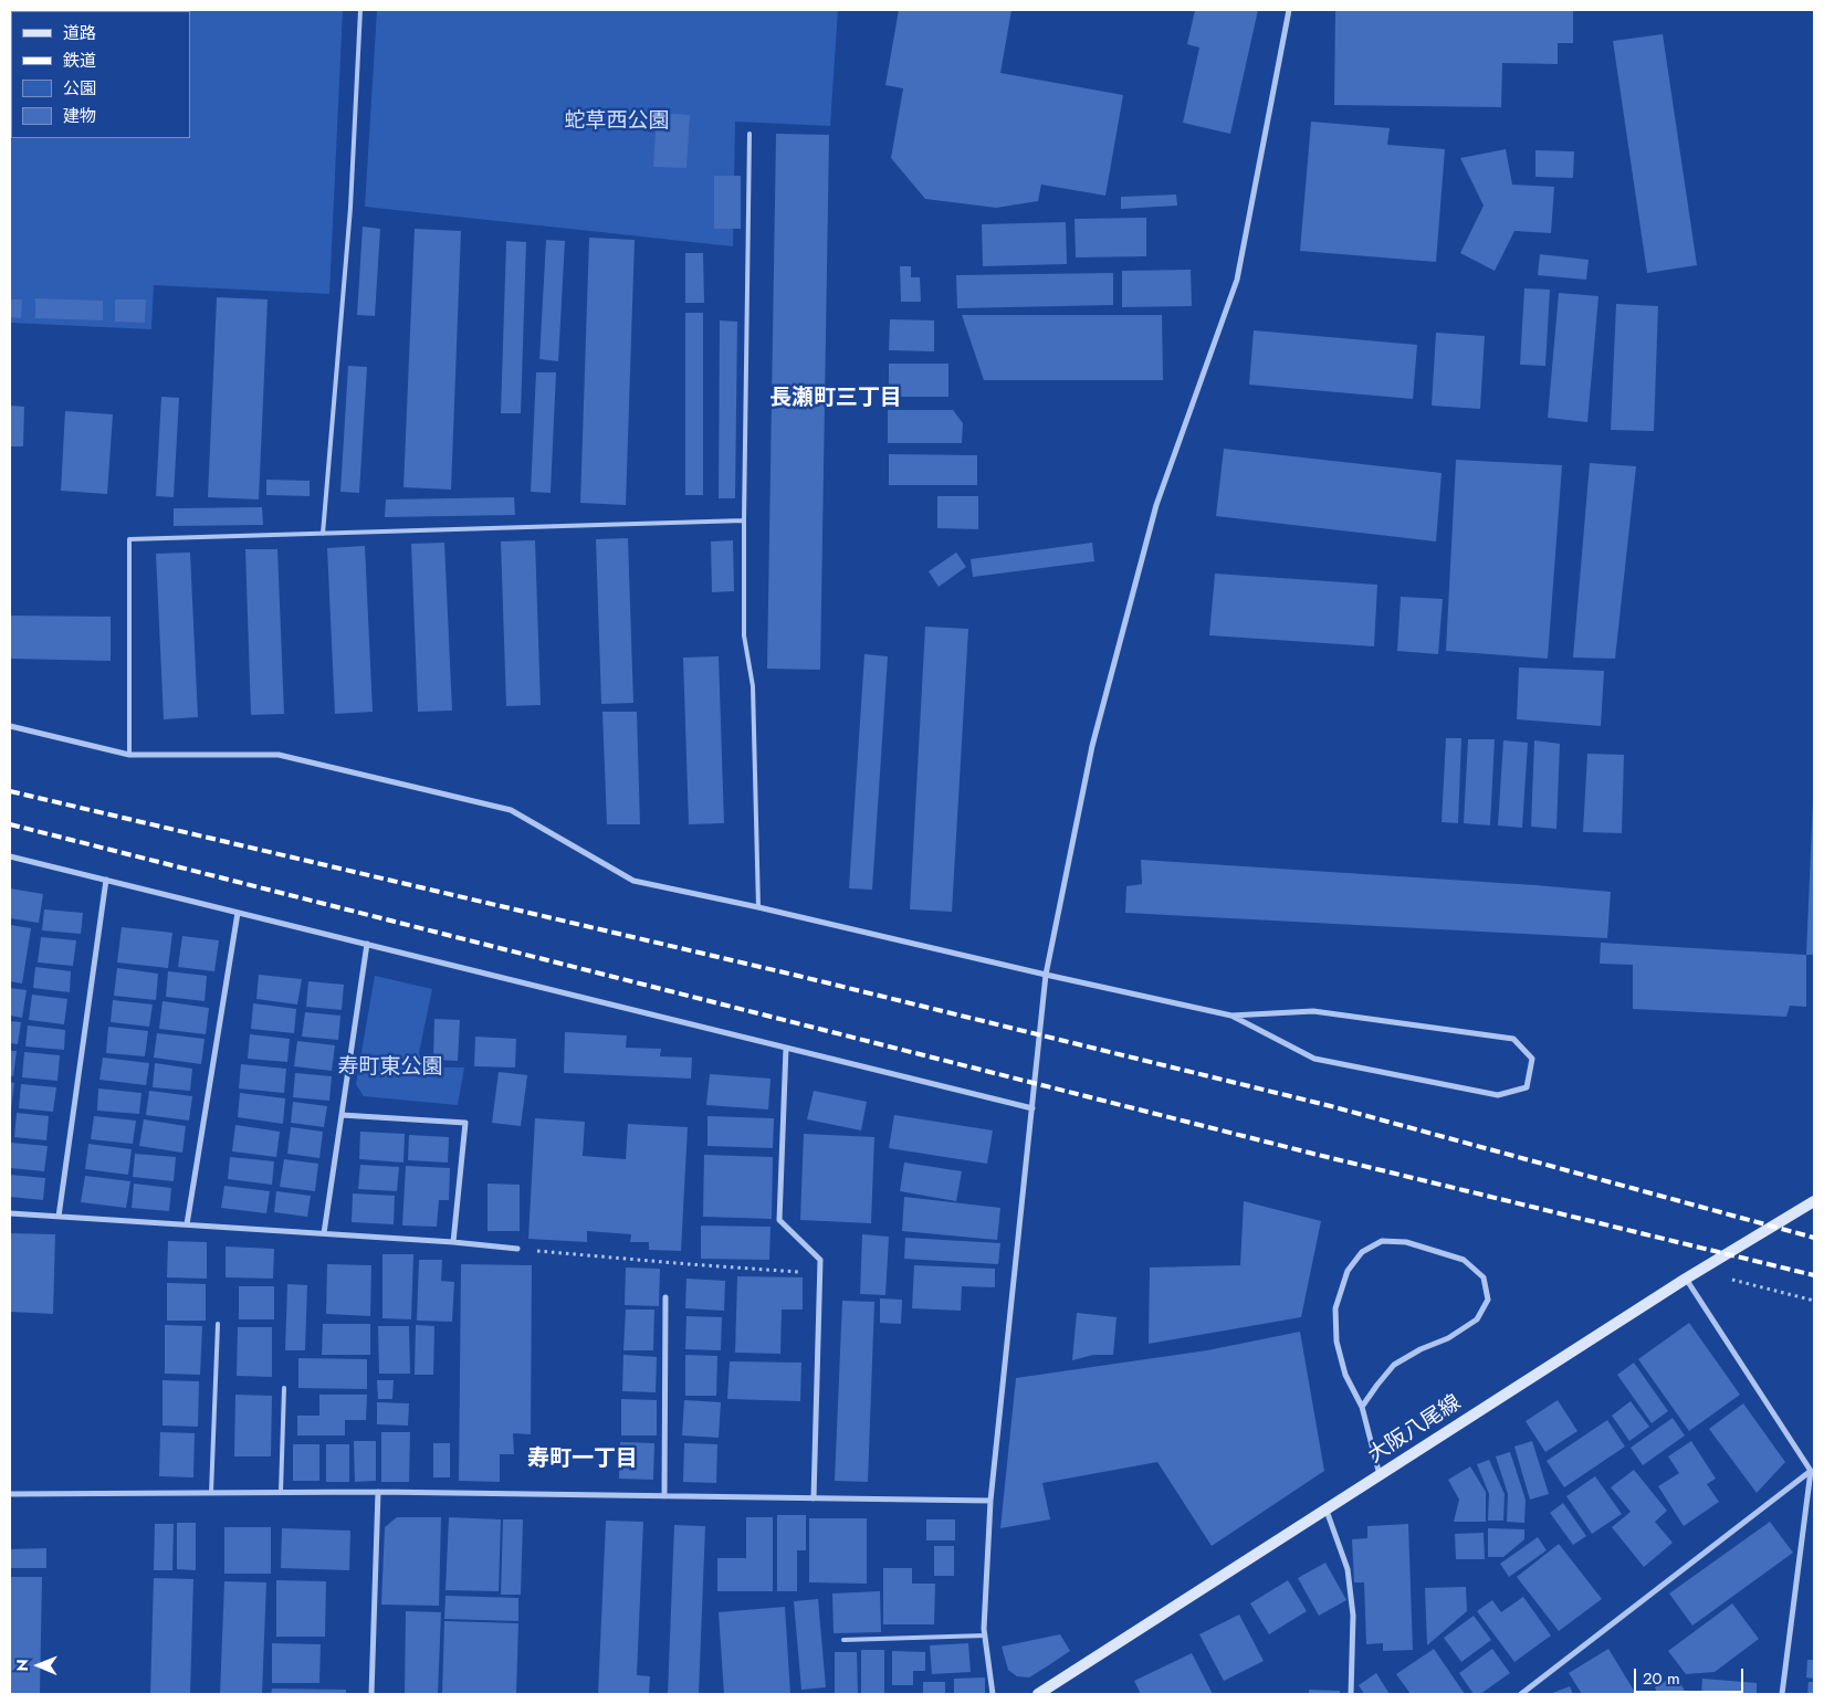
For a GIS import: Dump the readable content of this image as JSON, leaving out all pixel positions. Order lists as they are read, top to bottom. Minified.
{"streets":{"main road":["大阪八尾線"]},"districts":["長瀬町三丁目","寿町一丁目"],"parks":["蛇草西公園","寿町東公園"],"legend":["道路","鉄道","公園","建物"],"scale_bar":"20 m","north":"left"}
